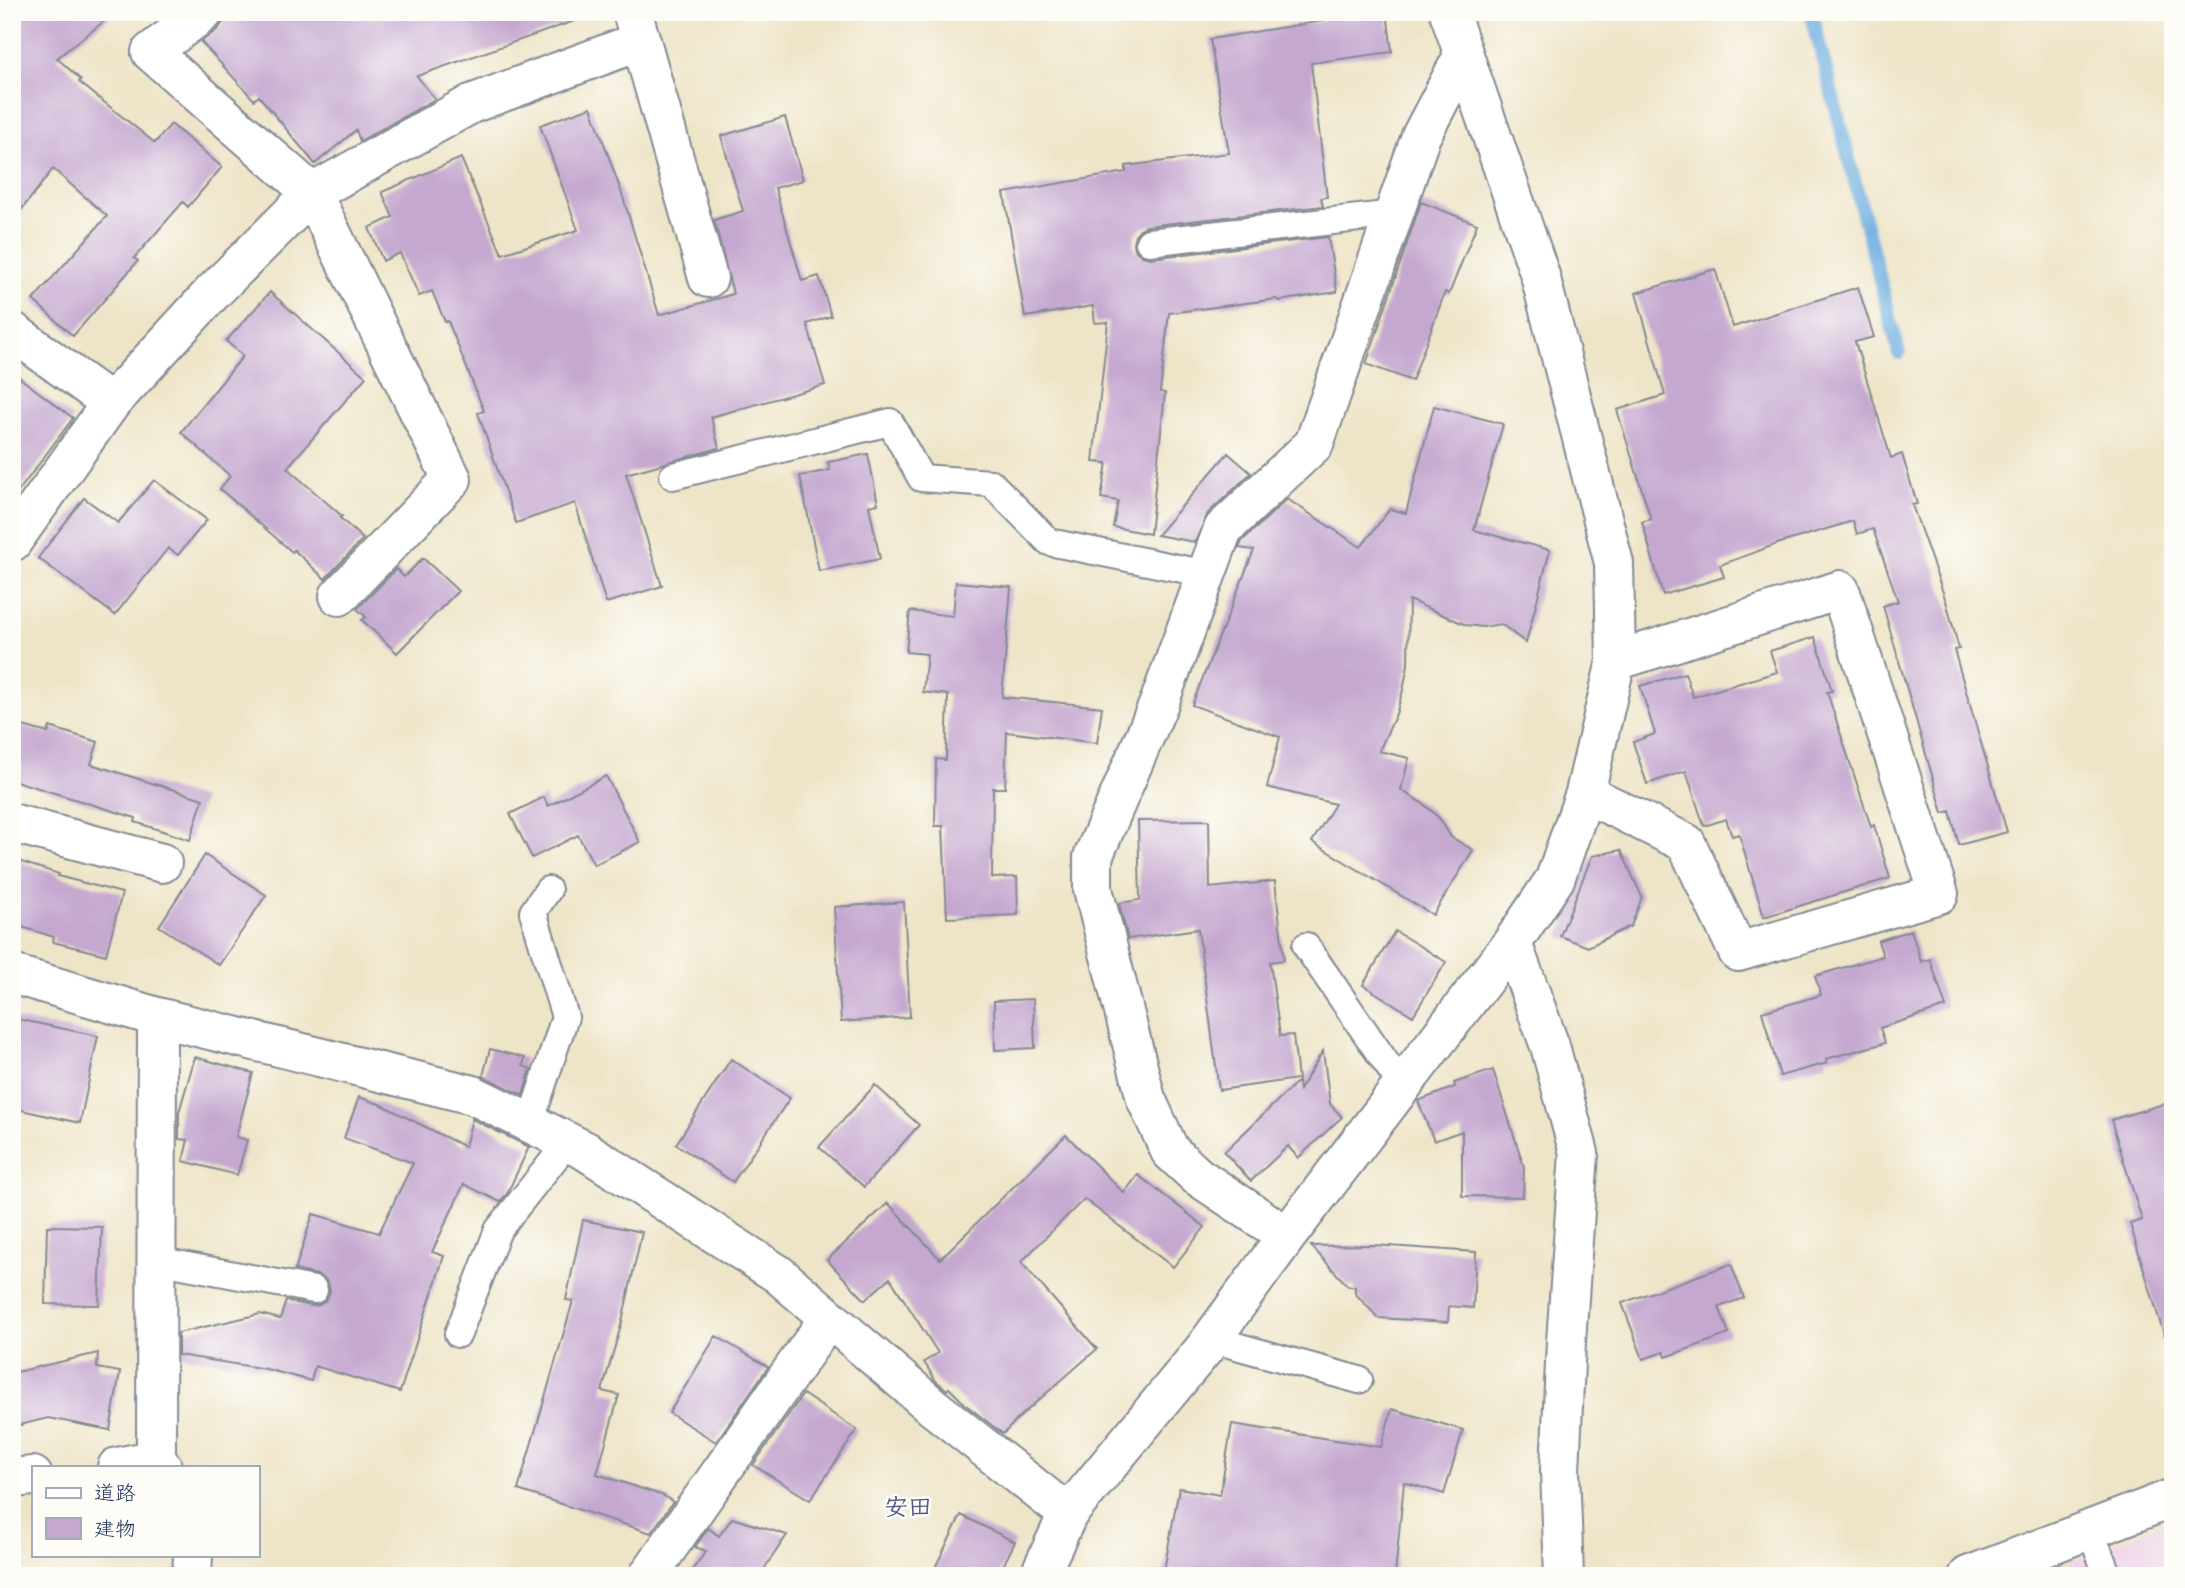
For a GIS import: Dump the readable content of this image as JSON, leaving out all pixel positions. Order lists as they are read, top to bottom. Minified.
{"districts":["安田"],"legend":["道路","建物"]}
